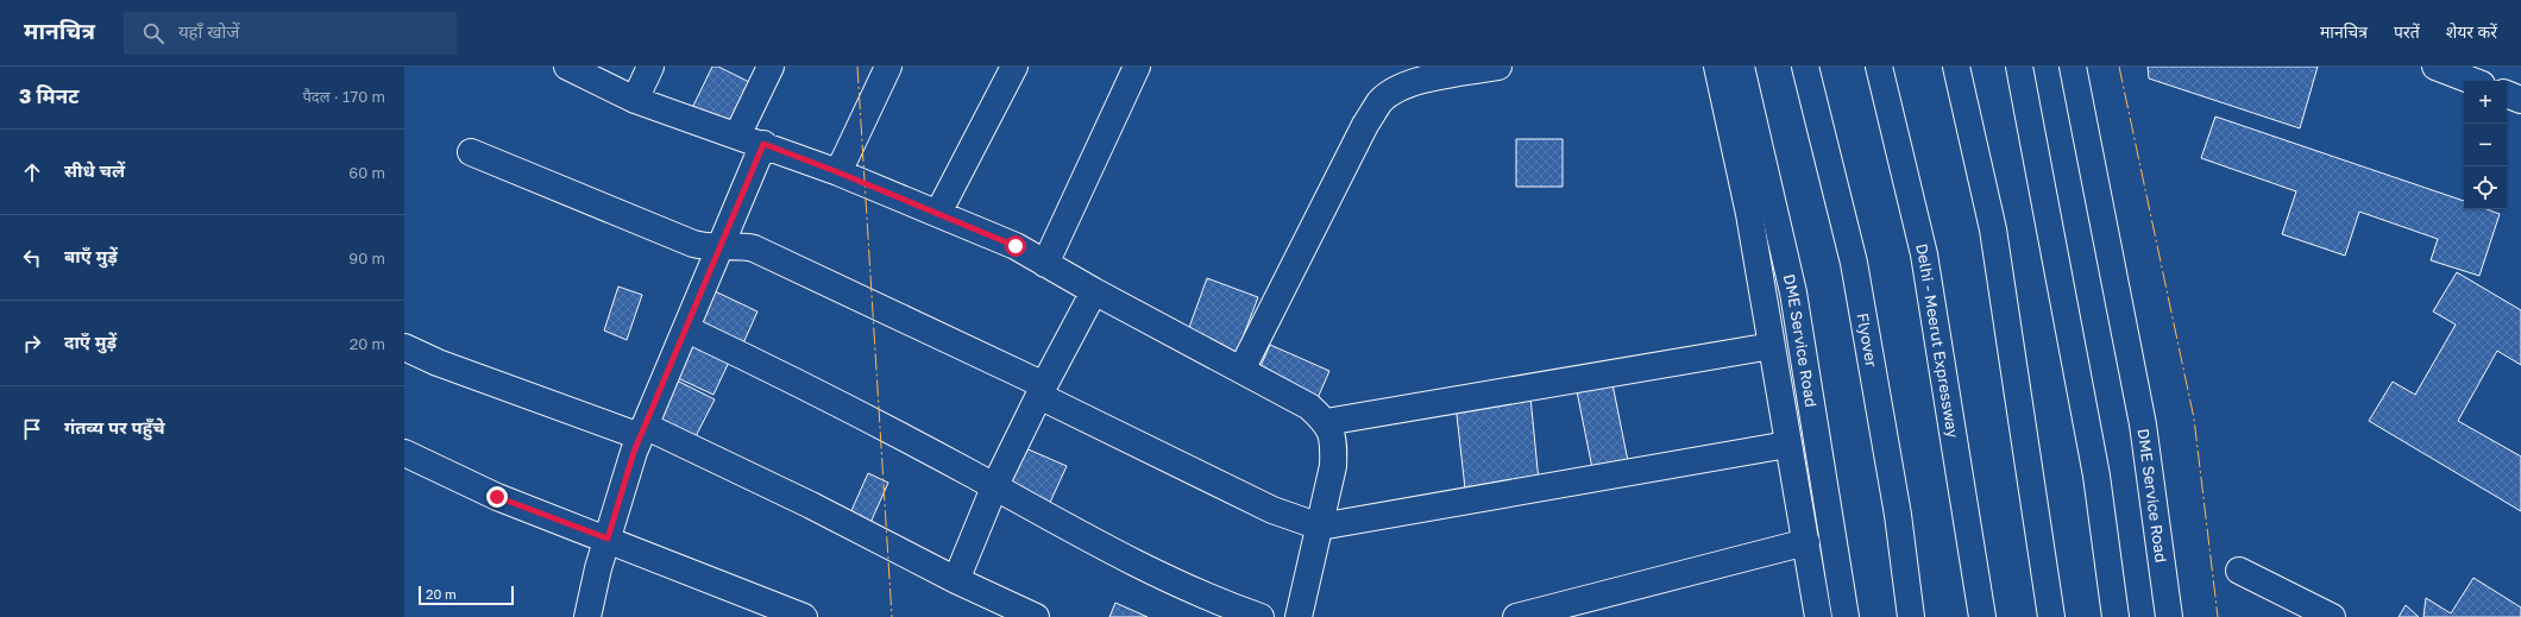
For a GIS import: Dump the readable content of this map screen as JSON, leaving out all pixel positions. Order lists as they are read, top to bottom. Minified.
{"streets":{"main road":["DME Service Road","Flyover","Delhi - Meerut Expressway"]},"scale_bar":"20 m","page":{"header":"मानचित्र","search":"यहाँ खोजें","nav":["मानचित्र","परतें","शेयर करें"],"heading":["3 मिनट","पैदल · 170 m"],"map_buttons":["+","−"],"list":[["सीधे चलें","60 m"],["बाएँ मुड़ें","90 m"],["दाएँ मुड़ें","20 m"],"गंतव्य पर पहुँचे"],"scale":"20 m"}}
